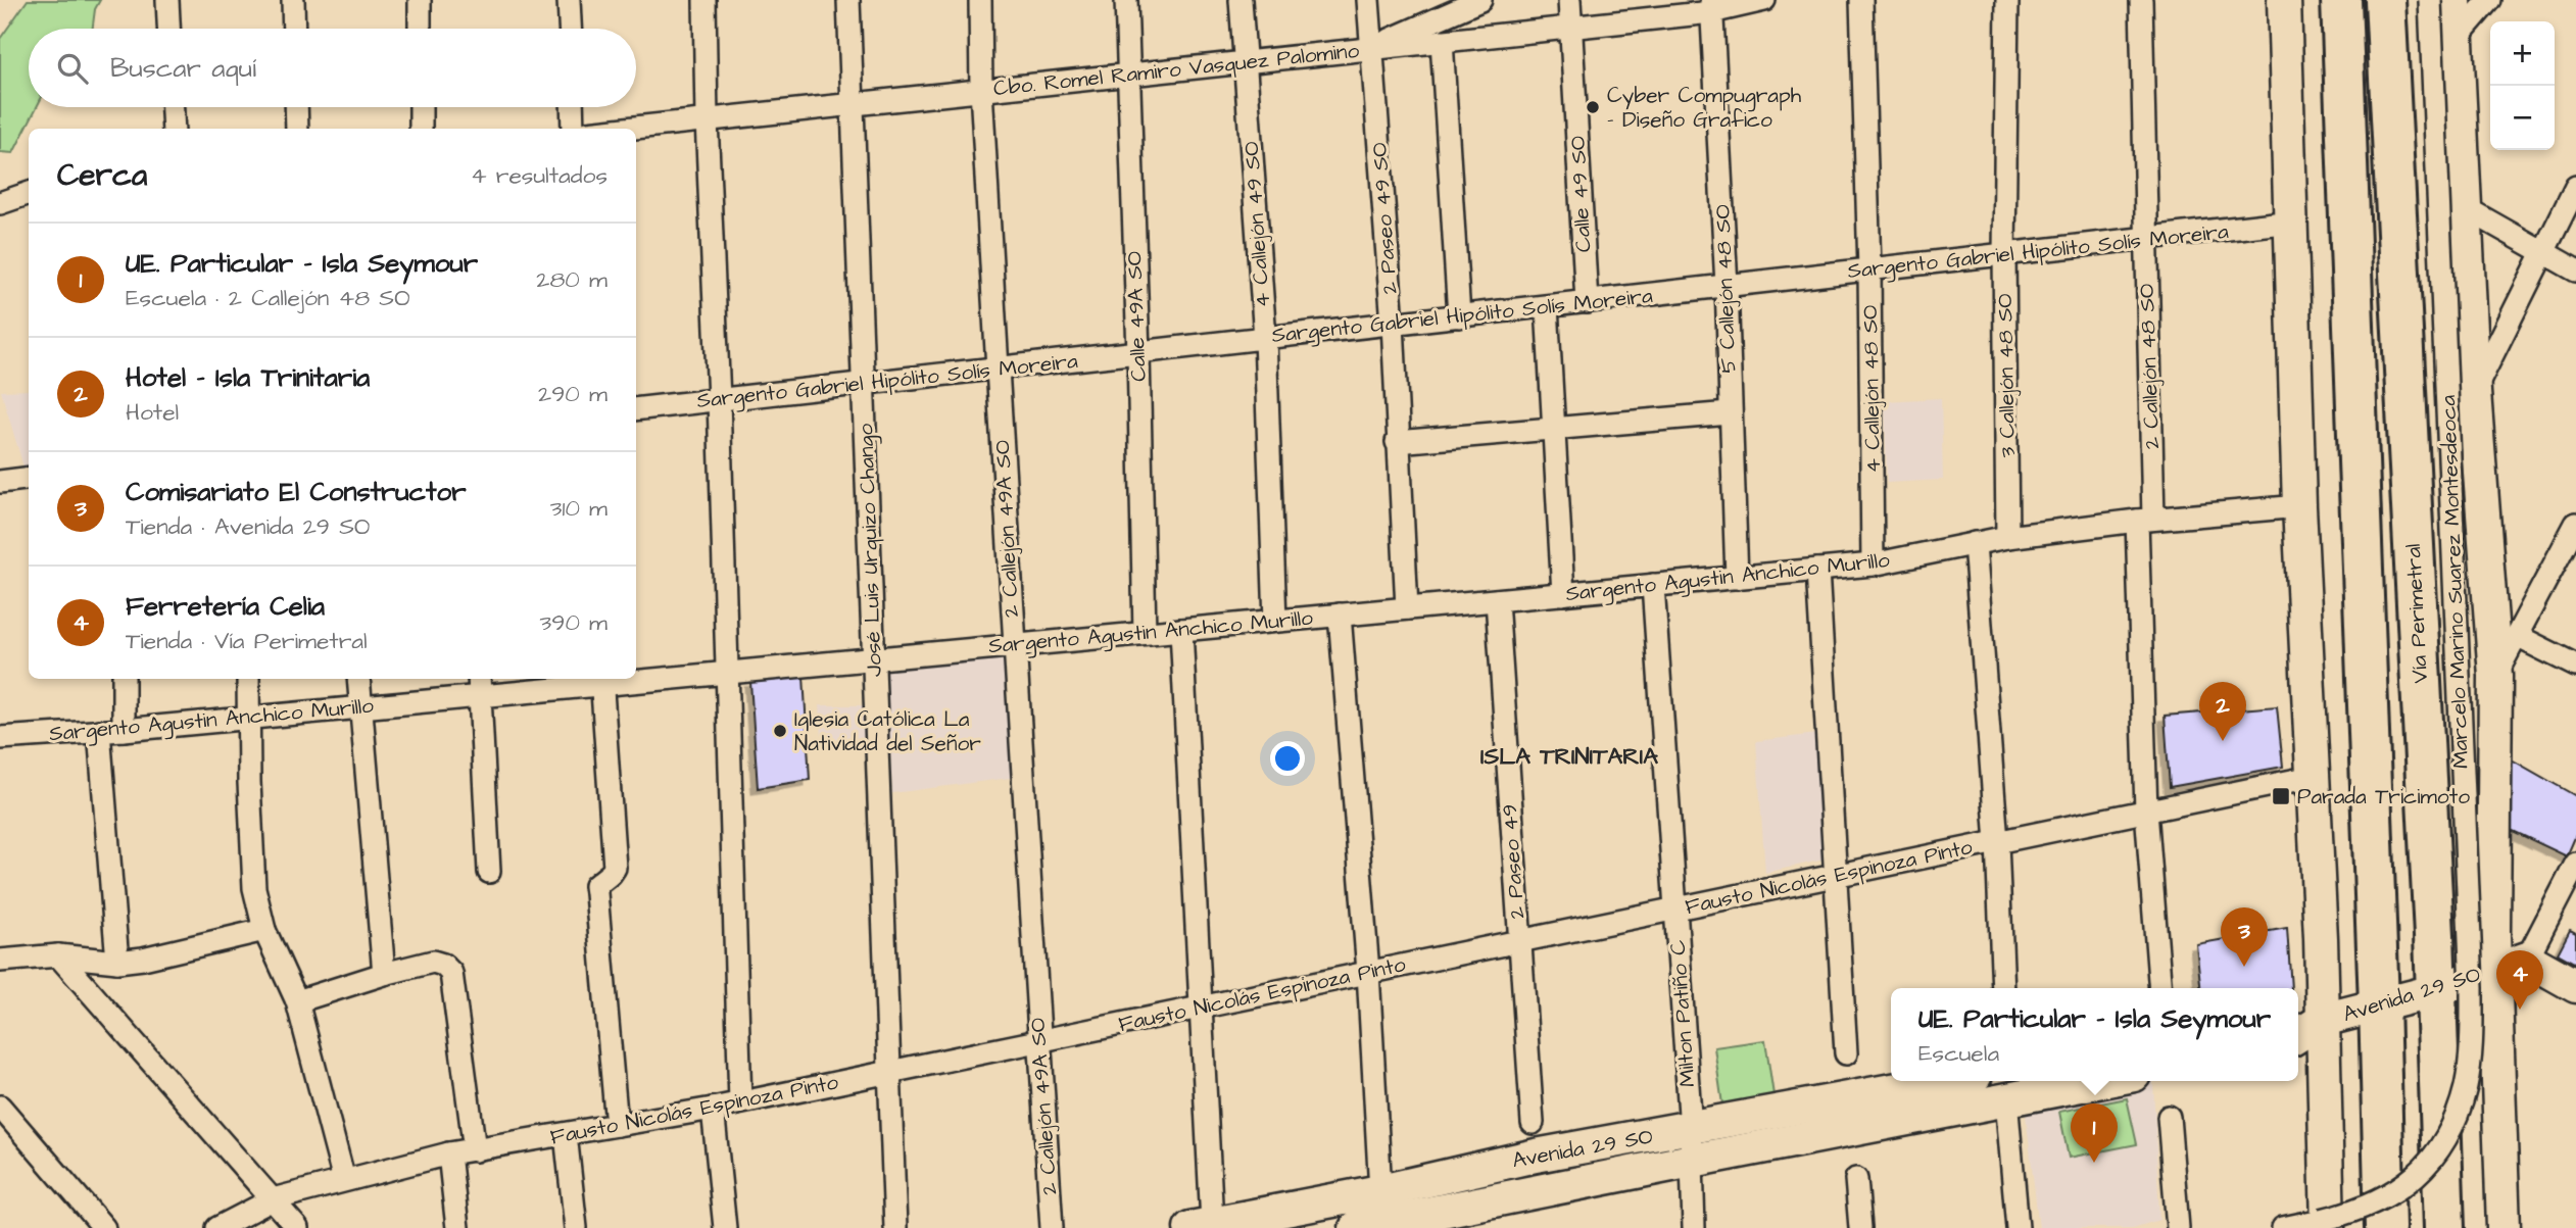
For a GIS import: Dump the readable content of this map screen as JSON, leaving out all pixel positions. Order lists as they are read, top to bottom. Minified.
{"streets":{"highway":["Vía Perimetral"],"street":["Cbo. Romel Ramiro Vasquez Palomino","Calle 49 SO","2 Paseo 49 SO","4 Callejón 49 SO","Sargento Gabriel Hipólito Solís Moreira","5 Callejón 48 SO","Calle 49A SO","2 Callejón 48 SO","3 Callejón 48 SO","4 Callejón 48 SO","2 Callejón 49A SO","José Luis Urquizo Chango","Sargento Agustin Anchico Murillo","Marcelo Marino Suarez Montesdeoca","2 Paseo 49","Fausto Nicolás Espinoza Pinto","Avenida 29 SO","Milton Patiño C"]},"crossings":[["Cbo. Romel Ramiro Vasquez Palomino","Calle 49 SO"],["Cbo. Romel Ramiro Vasquez Palomino","2 Paseo 49 SO"],["Cbo. Romel Ramiro Vasquez Palomino","4 Callejón 49 SO"],["Cbo. Romel Ramiro Vasquez Palomino","5 Callejón 48 SO"],["Cbo. Romel Ramiro Vasquez Palomino","Calle 49A SO"],["Cbo. Romel Ramiro Vasquez Palomino","2 Callejón 49A SO"],["Cbo. Romel Ramiro Vasquez Palomino","José Luis Urquizo Chango"],["Calle 49 SO","Sargento Gabriel Hipólito Solís Moreira"],["2 Paseo 49 SO","Sargento Gabriel Hipólito Solís Moreira"],["2 Paseo 49 SO","Sargento Agustin Anchico Murillo"],["4 Callejón 49 SO","Sargento Gabriel Hipólito Solís Moreira"],["4 Callejón 49 SO","Sargento Agustin Anchico Murillo"],["Sargento Gabriel Hipólito Solís Moreira","5 Callejón 48 SO"],["Sargento Gabriel Hipólito Solís Moreira","Calle 49A SO"],["Sargento Gabriel Hipólito Solís Moreira","2 Callejón 48 SO"],["Sargento Gabriel Hipólito Solís Moreira","3 Callejón 48 SO"],["Sargento Gabriel Hipólito Solís Moreira","4 Callejón 48 SO"],["Sargento Gabriel Hipólito Solís Moreira","2 Callejón 49A SO"],["Sargento Gabriel Hipólito Solís Moreira","José Luis Urquizo Chango"],["5 Callejón 48 SO","Sargento Agustin Anchico Murillo"],["Calle 49A SO","Sargento Agustin Anchico Murillo"],["2 Callejón 48 SO","Sargento Agustin Anchico Murillo"],["2 Callejón 48 SO","Fausto Nicolás Espinoza Pinto"],["3 Callejón 48 SO","Sargento Agustin Anchico Murillo"],["4 Callejón 48 SO","Sargento Agustin Anchico Murillo"],["2 Callejón 49A SO","Sargento Agustin Anchico Murillo"],["2 Callejón 49A SO","Fausto Nicolás Espinoza Pinto"],["José Luis Urquizo Chango","Sargento Agustin Anchico Murillo"],["José Luis Urquizo Chango","Fausto Nicolás Espinoza Pinto"],["Sargento Agustin Anchico Murillo","2 Paseo 49"],["Sargento Agustin Anchico Murillo","Milton Patiño C"],["Vía Perimetral","Avenida 29 SO"],["2 Paseo 49","Fausto Nicolás Espinoza Pinto"],["Fausto Nicolás Espinoza Pinto","Milton Patiño C"],["Avenida 29 SO","Milton Patiño C"]],"districts":["ISLA TRINITARIA"],"places":{"other":["Cyber Compugraph - Diseño Grafico","Iglesia Católica La Natividad del Señor"],"transit":["Parada Tricimoto"]},"page":{"map_buttons":["+","−"],"search":"Buscar aquí","heading":["Cerca","4 resultados"],"list":[{"mark":"1","name":"UE. Particular - Isla Seymour","note":"Escuela · 2 Callejón 48 SO","value":"280 m"},{"mark":"2","name":"Hotel - Isla Trinitaria","note":"Hotel","value":"290 m"},{"mark":"3","name":"Comisariato El Constructor","note":"Tienda · Avenida 29 SO","value":"310 m"},{"mark":"4","name":"Ferretería Celia","note":"Tienda · Vía Perimetral","value":"390 m"}],"pins":["2","3","4","1"],"popup":["UE. Particular - Isla Seymour","Escuela"]}}
